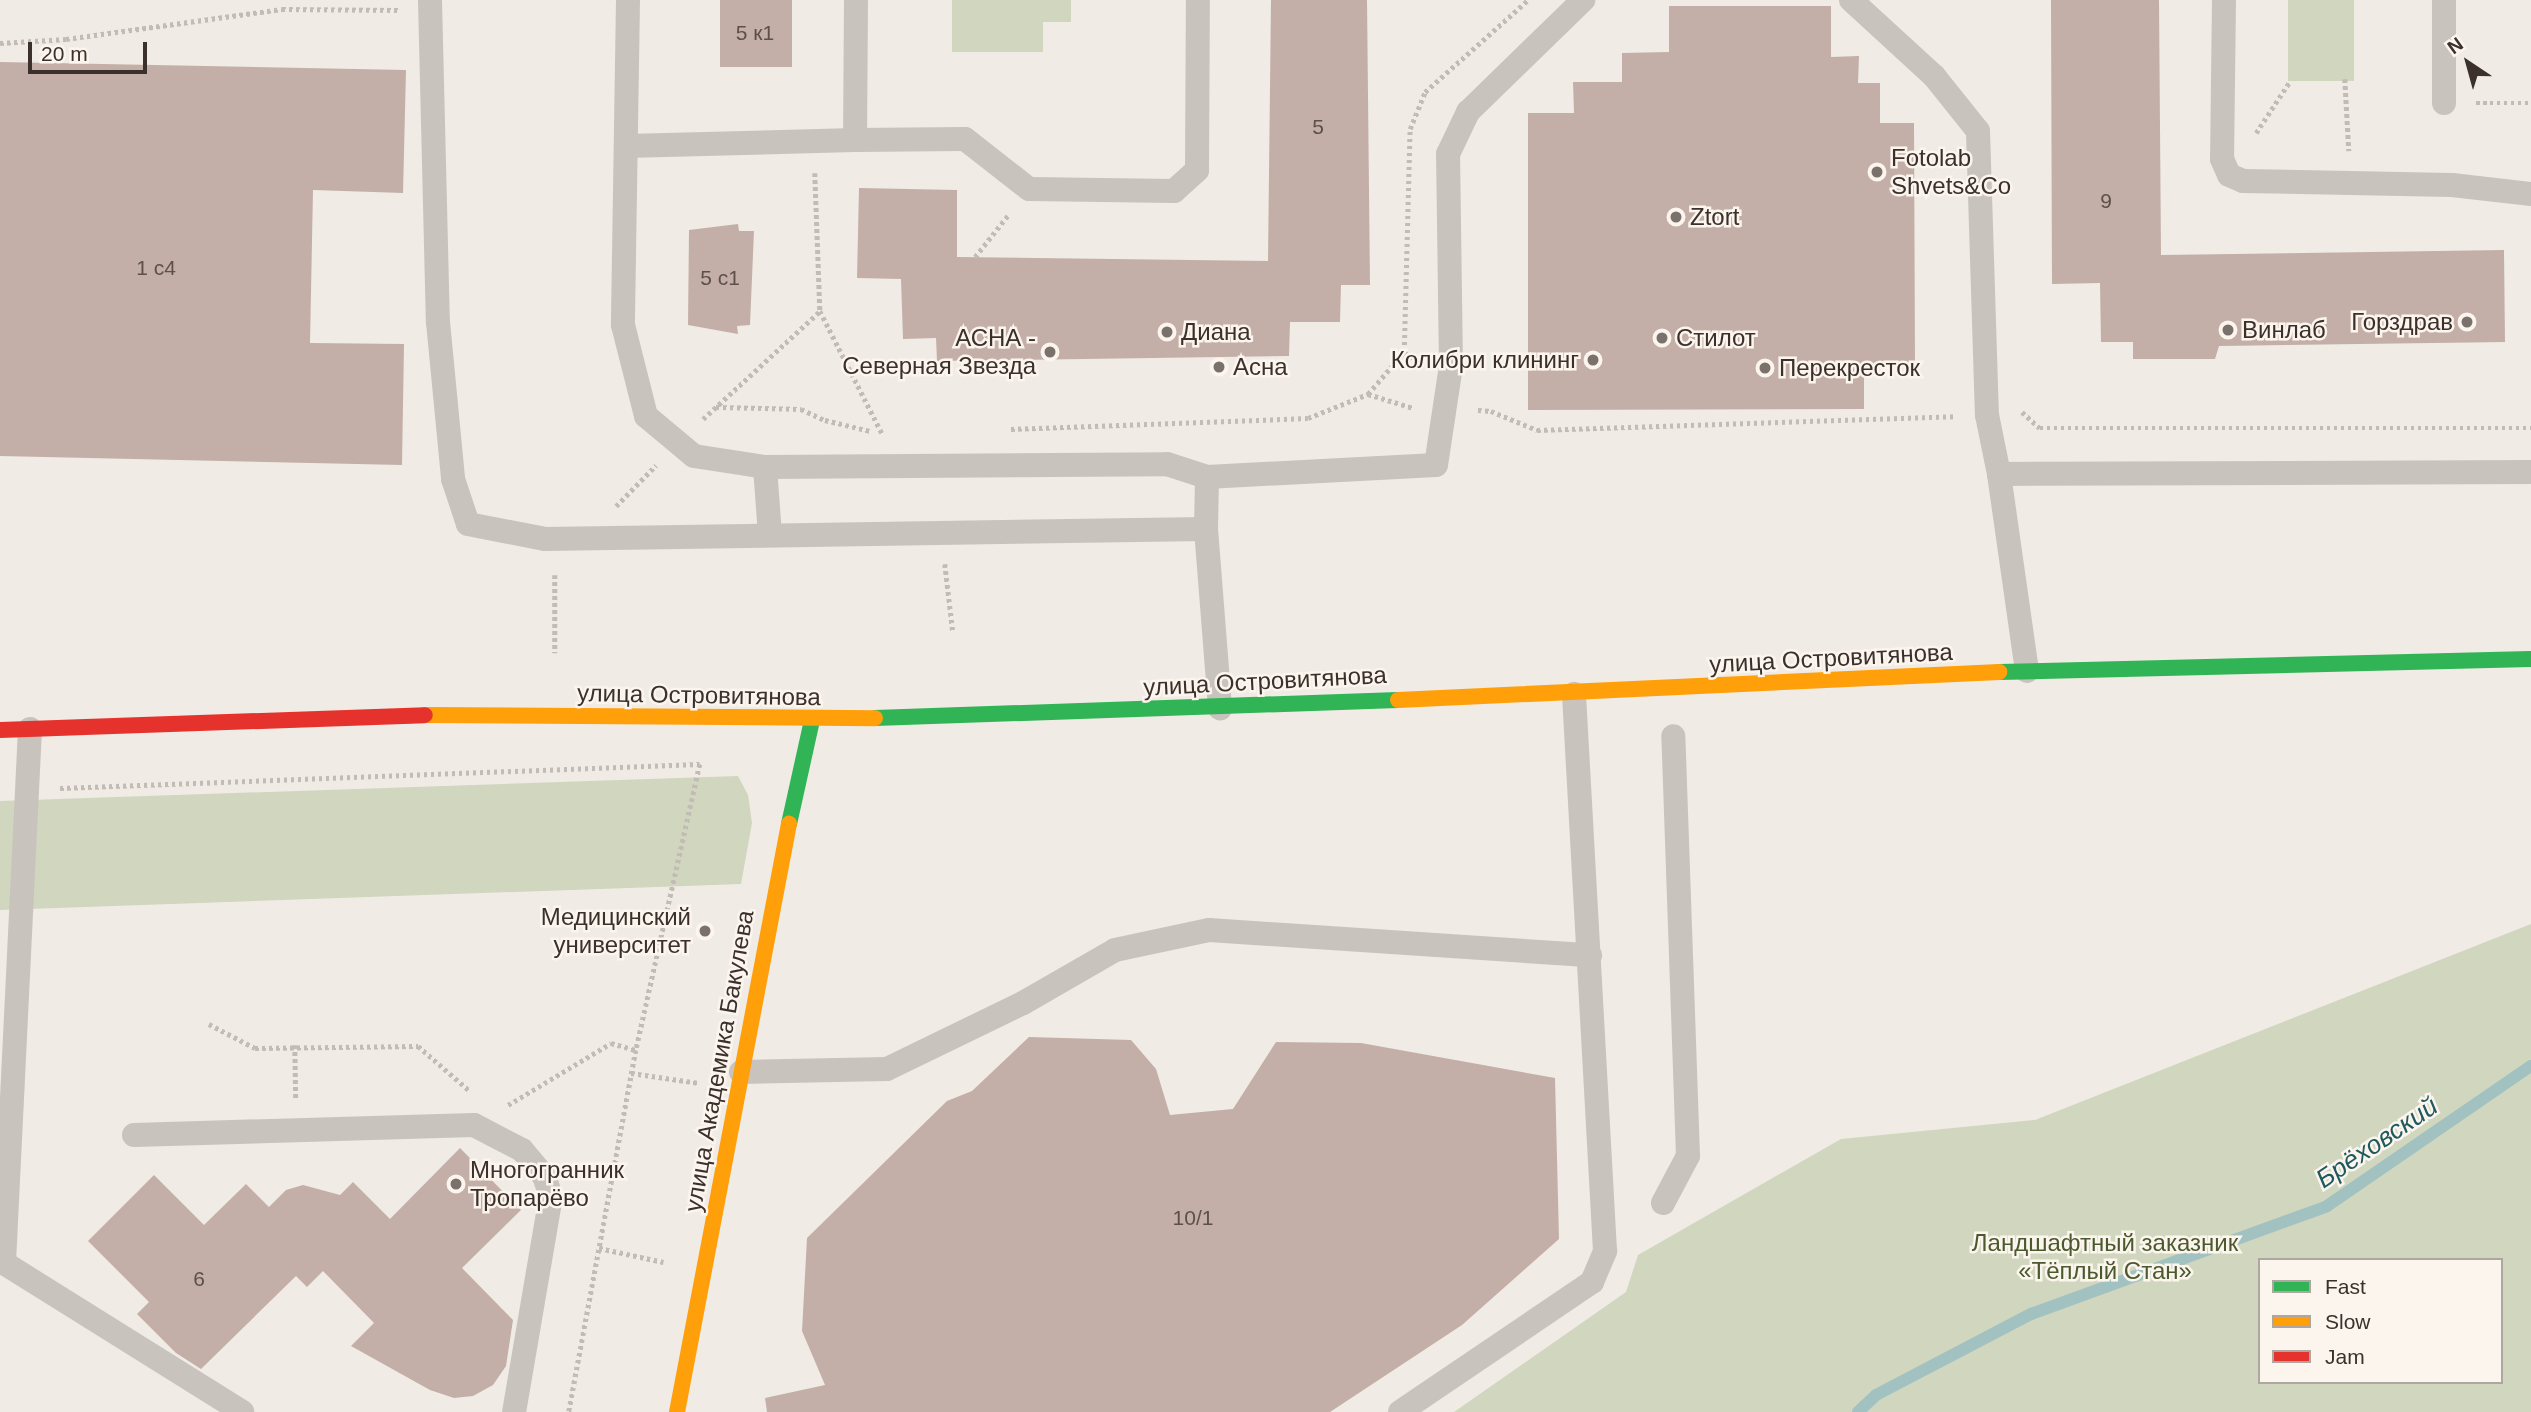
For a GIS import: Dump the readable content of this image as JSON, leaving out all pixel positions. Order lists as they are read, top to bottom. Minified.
{"streets":{"main road":["улица Островитянова","улица Академика Бакулева"]},"crossings":[["улица Островитянова","улица Академика Бакулева"]],"water":["Брёховский"],"parks":["Ландшафтный заказник «Тёплый Стан»"],"places":["Fotolab Shvets&Co","Ztort","Горздрав","Винлаб","Диана","Стилот","АСНА - Северная Звезда","Колибри клининг","Асна","Перекресток","Медицинский университет","Многогранник Тропарёво"],"house_numbers":["5 к1","5","9","1 с4","5 с1","10/1","6"],"legend":["Fast","Slow","Jam"],"scale_bar":"20 m","north":"top left"}
